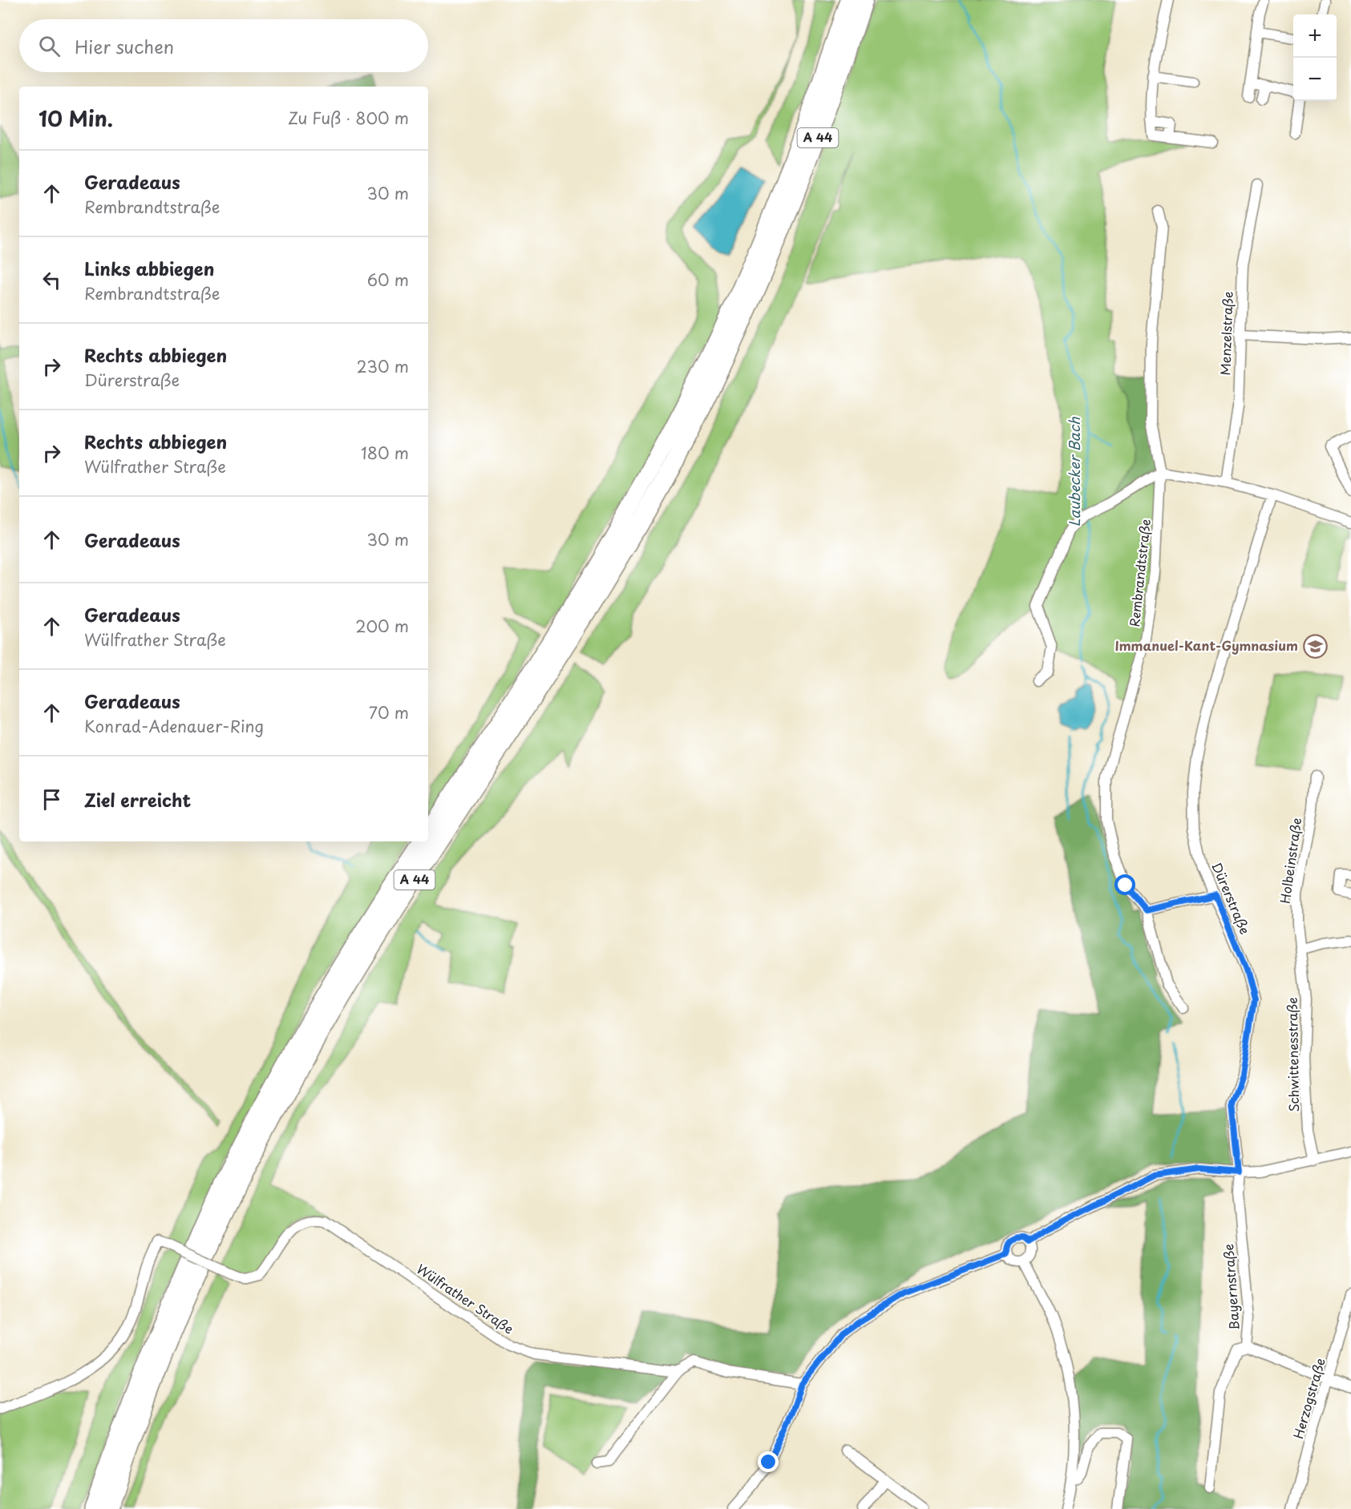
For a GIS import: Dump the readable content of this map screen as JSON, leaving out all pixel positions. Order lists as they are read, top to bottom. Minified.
{"streets":{"highway":["A 44"],"street":["Menzelstraße","Rembrandtstraße","Holbeinstraße","Dürerstraße","Schwittenesstraße","Bayernstraße","Wülfrather Straße","Herzogstraße"]},"crossings":[["Holbeinstraße","Schwittenesstraße"],["Dürerstraße","Bayernstraße"],["Bayernstraße","Herzogstraße"]],"water":["Laubecker Bach"],"places":{"school or university":["Immanuel-Kant-Gymnasium"]},"page":{"map_buttons":["+","−"],"search":"Hier suchen","heading":["10 Min.","Zu Fuß · 800 m"],"list":[["Geradeaus","Rembrandtstraße","30 m"],["Links abbiegen","Rembrandtstraße","60 m"],["Rechts abbiegen","Dürerstraße","230 m"],["Rechts abbiegen","Wülfrather Straße","180 m"],["Geradeaus","30 m"],["Geradeaus","Wülfrather Straße","200 m"],["Geradeaus","Konrad-Adenauer-Ring","70 m"],"Ziel erreicht"]}}
